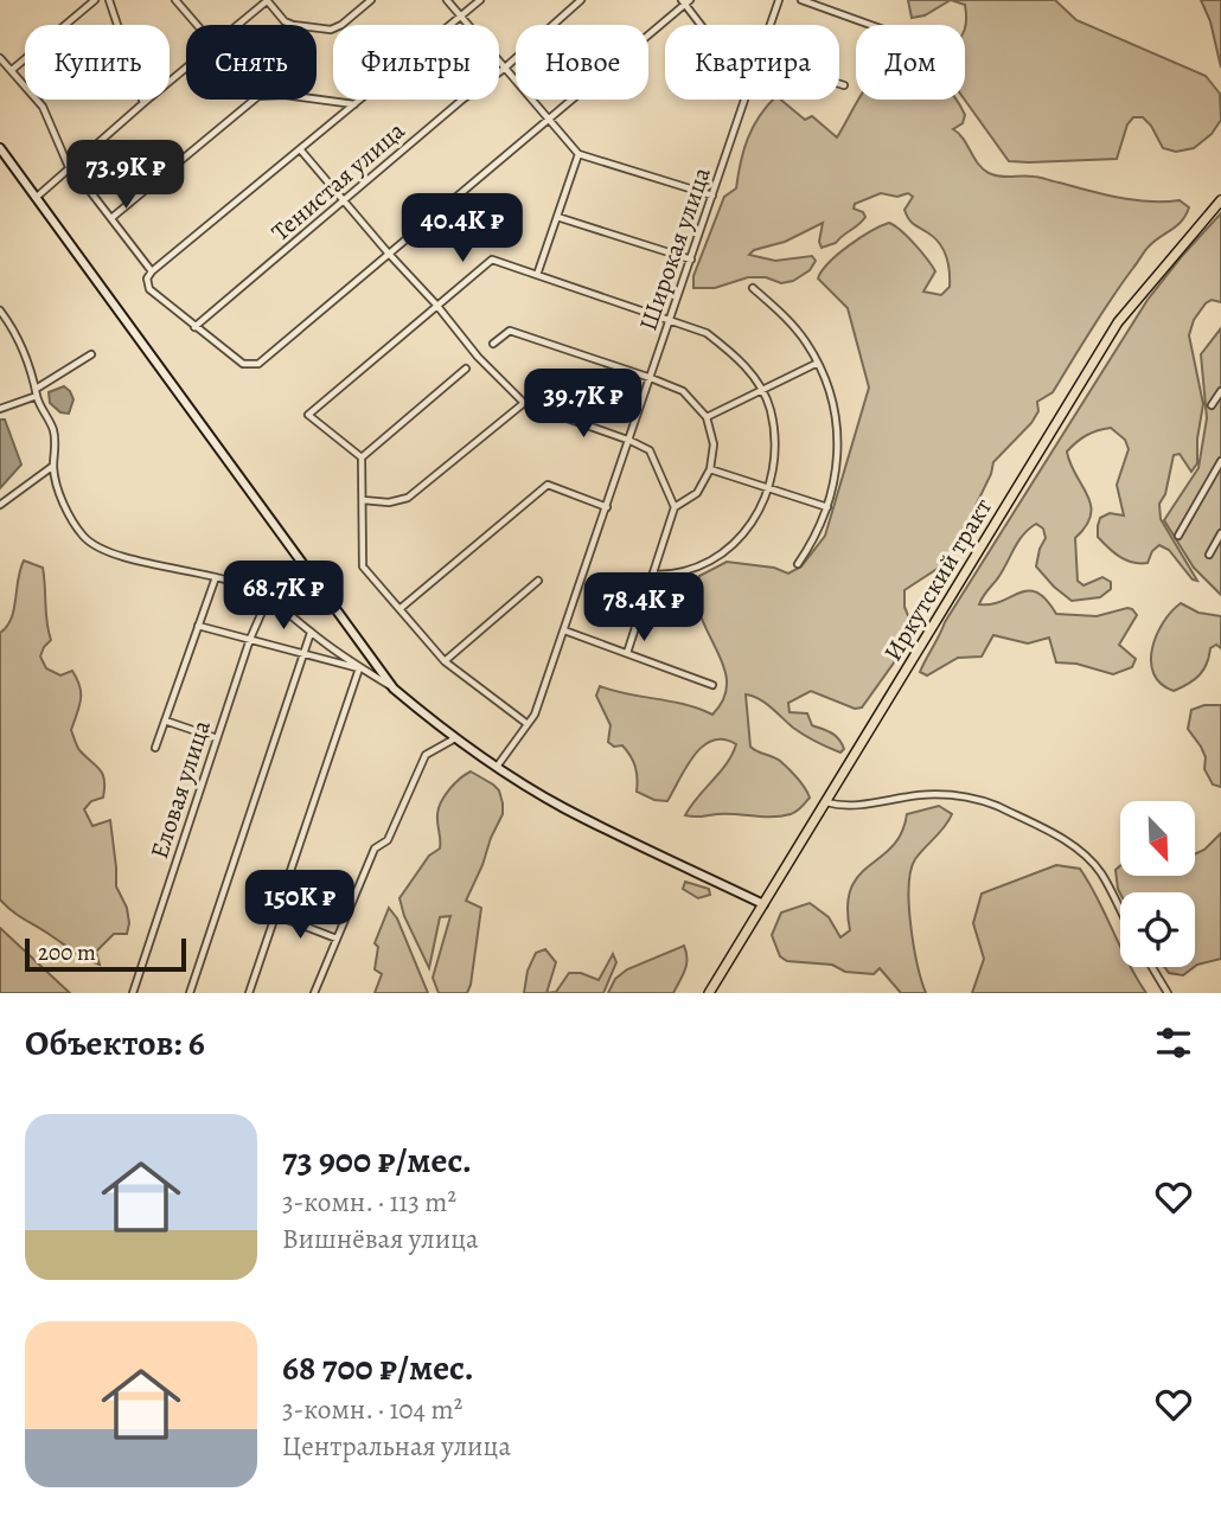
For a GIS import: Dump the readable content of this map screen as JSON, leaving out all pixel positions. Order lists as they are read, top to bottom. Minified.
{"streets":{"main road":["Иркутский тракт"],"street":["Тенистая улица","Широкая улица","Еловая улица"]},"scale_bar":"200 m","north":"bottom right","page":{"chip":["Купить","Снять","Фильтры","Новое","Квартира","Дом"],"price":["73.9K ₽","40.4K ₽","39.7K ₽","68.7K ₽","78.4K ₽","150K ₽"],"scale":"200 m","heading":"Объектов: 6","list":[{"name":"73 900 ₽/мес.","note":"3-комн. · 113 m² · Вишнёвая улица"},{"name":"68 700 ₽/мес.","note":"3-комн. · 104 m² · Центральная улица"}]}}
